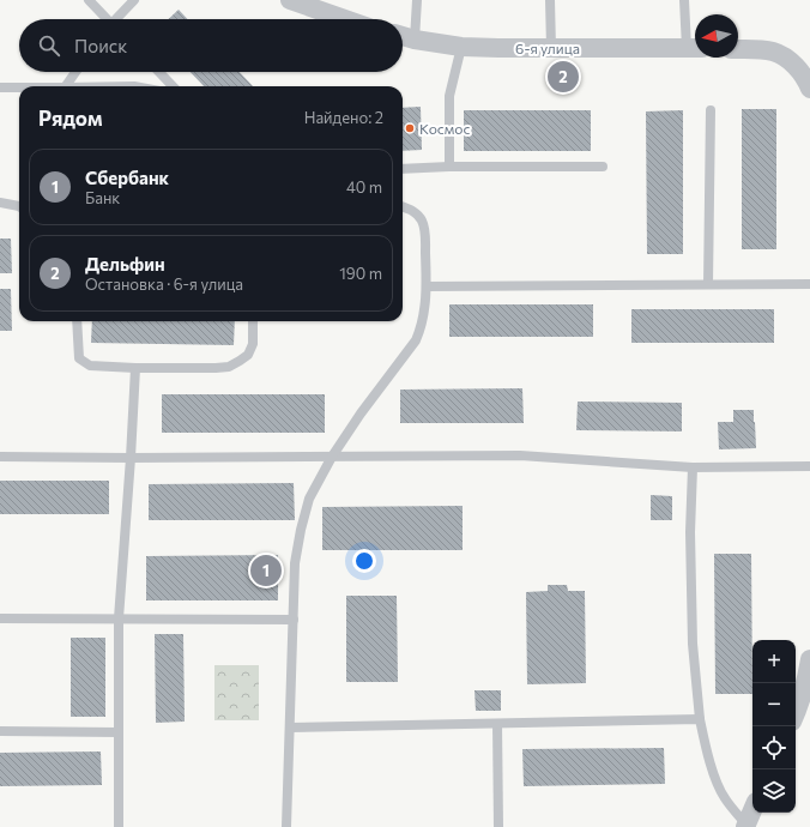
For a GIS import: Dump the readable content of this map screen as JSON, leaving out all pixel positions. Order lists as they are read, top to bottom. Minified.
{"streets":{"street":["6-я улица"]},"places":["Космос"],"north":"left","page":{"search":"Поиск","pins":["2","1"],"heading":["Рядом","Найдено: 2"],"list":[{"mark":"1","name":"Сбербанк","note":"Банк","value":"40 m"},{"mark":"2","name":"Дельфин","note":"Остановка · 6-я улица","value":"190 m"}],"map_buttons":["+","−"]}}
